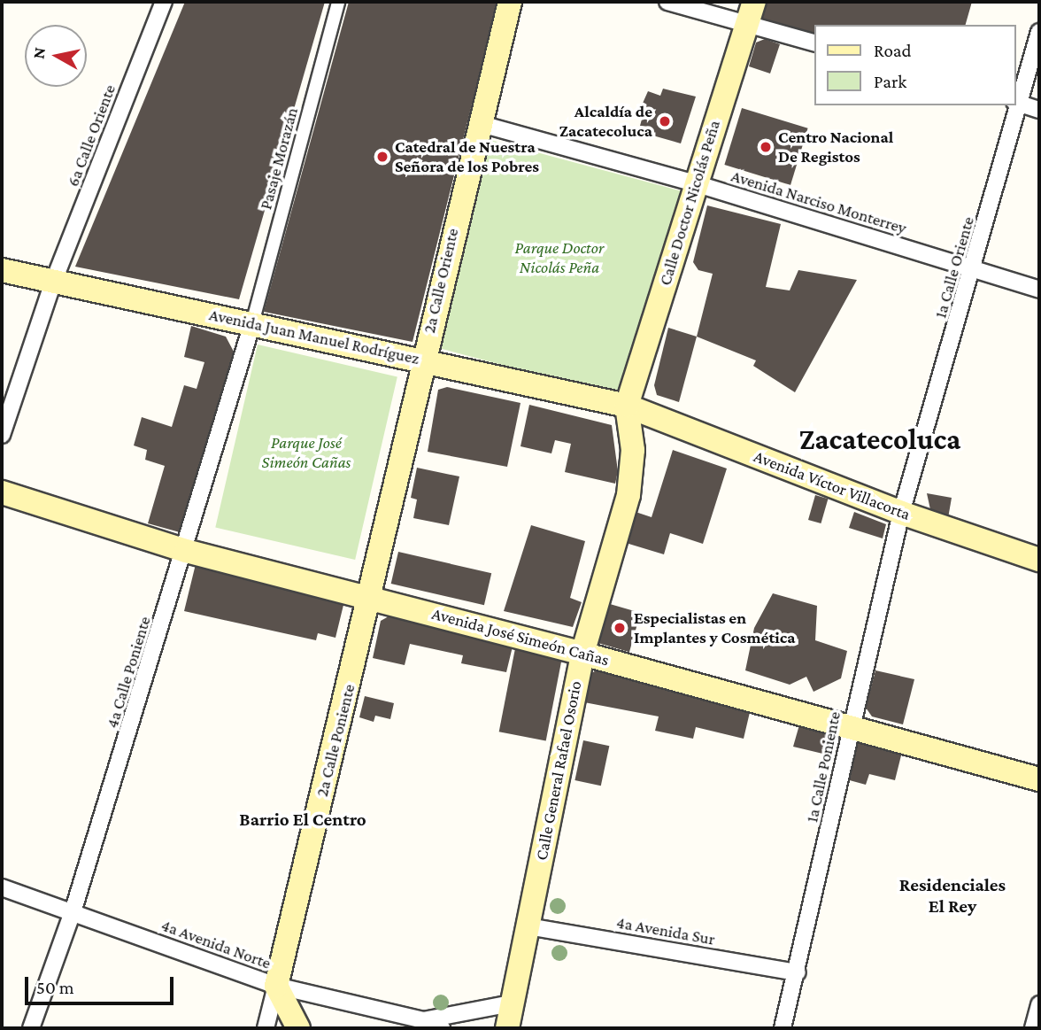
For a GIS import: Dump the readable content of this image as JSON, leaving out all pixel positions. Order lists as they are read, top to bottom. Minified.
{"streets":{"main road":["Calle Doctor Nicolás Peña","2a Calle Oriente","Avenida Juan Manuel Rodríguez","Avenida Víctor Villacorta","Avenida José Simeón Cañas","2a Calle Poniente","Calle General Rafael Osorio"],"street":["6a Calle Oriente","Pasaje Morazán","Avenida Narciso Monterrey","1a Calle Oriente","4a Calle Poniente","1a Calle Poniente","4a Avenida Sur","4a Avenida Norte"]},"crossings":[["6a Calle Oriente","Avenida Juan Manuel Rodríguez"],["Pasaje Morazán","Avenida Juan Manuel Rodríguez"],["Pasaje Morazán","4a Calle Poniente"],["Avenida Narciso Monterrey","Calle Doctor Nicolás Peña"],["Avenida Narciso Monterrey","1a Calle Oriente"],["Avenida Narciso Monterrey","2a Calle Oriente"],["Calle Doctor Nicolás Peña","Avenida Juan Manuel Rodríguez"],["Calle Doctor Nicolás Peña","Avenida Víctor Villacorta"],["Calle Doctor Nicolás Peña","Calle General Rafael Osorio"],["1a Calle Oriente","Avenida Víctor Villacorta"],["1a Calle Oriente","1a Calle Poniente"],["2a Calle Oriente","Avenida Juan Manuel Rodríguez"],["2a Calle Oriente","Avenida José Simeón Cañas"],["2a Calle Oriente","2a Calle Poniente"],["Avenida Juan Manuel Rodríguez","Avenida Víctor Villacorta"],["Avenida Juan Manuel Rodríguez","4a Calle Poniente"],["Avenida Juan Manuel Rodríguez","Calle General Rafael Osorio"],["Avenida Víctor Villacorta","1a Calle Poniente"],["Avenida Víctor Villacorta","Calle General Rafael Osorio"],["Avenida José Simeón Cañas","4a Calle Poniente"],["Avenida José Simeón Cañas","2a Calle Poniente"],["Avenida José Simeón Cañas","1a Calle Poniente"],["Avenida José Simeón Cañas","Calle General Rafael Osorio"],["4a Calle Poniente","4a Avenida Norte"],["2a Calle Poniente","4a Avenida Norte"],["1a Calle Poniente","4a Avenida Sur"],["Calle General Rafael Osorio","4a Avenida Sur"],["Calle General Rafael Osorio","4a Avenida Norte"]],"districts":["Zacatecoluca","Barrio El Centro","Residenciales El Rey"],"parks":["Parque Doctor Nicolás Peña","Parque José Simeón Cañas"],"places":["Alcaldía de Zacatecoluca","Centro Nacional De Registos","Catedral de Nuestra Señora de los Pobres","Especialistas en Implantes y Cosmética"],"legend":["Road","Park"],"scale_bar":"50 m","north":"left"}
